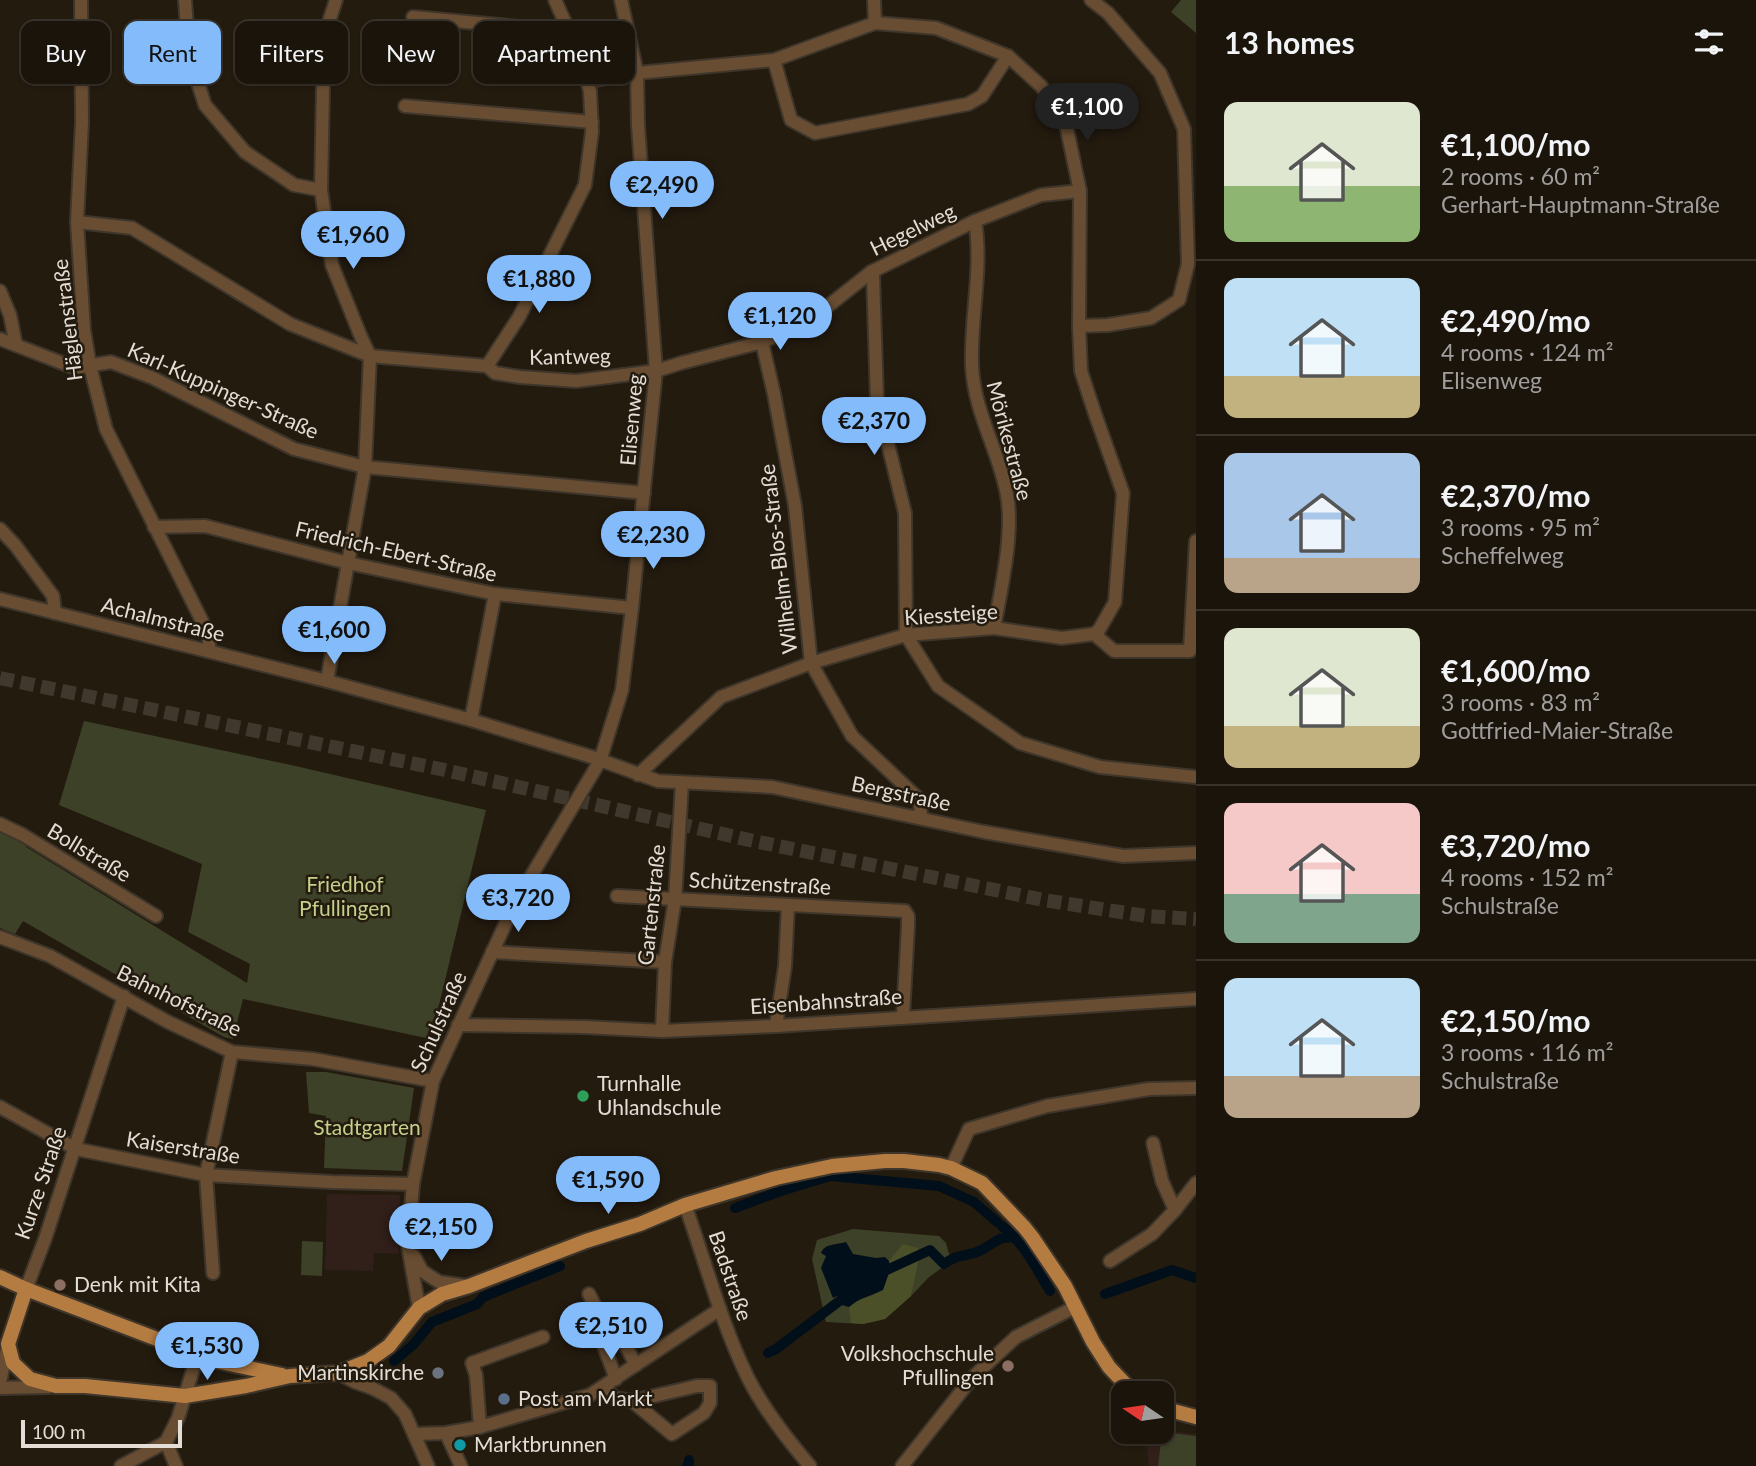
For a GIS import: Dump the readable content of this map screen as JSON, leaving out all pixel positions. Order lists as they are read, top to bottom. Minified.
{"streets":{"main road":["Kurze Straße"],"street":["Hegelweg","Häglenstraße","Kantweg","Karl-Kuppinger-Straße","Elisenweg","Mörikestraße","Friedrich-Ebert-Straße","Wilhelm-Blos-Straße","Kiessteige","Achalmstraße","Bergstraße","Bollstraße","Schützenstraße","Gartenstraße","Bahnhofstraße","Eisenbahnstraße","Schulstraße","Kaiserstraße","Badstraße"]},"crossings":[["Hegelweg","Kantweg"],["Hegelweg","Elisenweg"],["Hegelweg","Mörikestraße"],["Hegelweg","Wilhelm-Blos-Straße"],["Häglenstraße","Kantweg"],["Häglenstraße","Karl-Kuppinger-Straße"],["Häglenstraße","Friedrich-Ebert-Straße"],["Häglenstraße","Achalmstraße"],["Kantweg","Elisenweg"],["Karl-Kuppinger-Straße","Elisenweg"],["Elisenweg","Friedrich-Ebert-Straße"],["Elisenweg","Achalmstraße"],["Elisenweg","Bergstraße"],["Elisenweg","Schulstraße"],["Mörikestraße","Kiessteige"],["Wilhelm-Blos-Straße","Kiessteige"],["Wilhelm-Blos-Straße","Bergstraße"],["Kiessteige","Bergstraße"],["Achalmstraße","Bergstraße"],["Bergstraße","Gartenstraße"],["Schützenstraße","Gartenstraße"],["Schützenstraße","Eisenbahnstraße"],["Gartenstraße","Eisenbahnstraße"],["Bahnhofstraße","Schulstraße"],["Bahnhofstraße","Kurze Straße"],["Eisenbahnstraße","Schulstraße"],["Schulstraße","Kaiserstraße"],["Kaiserstraße","Kurze Straße"]],"parks":["Friedhof Pfullingen","Stadtgarten"],"places":["Turnhalle Uhlandschule","Denk mit Kita","Volkshochschule Pfullingen","Martinskirche","Post am Markt","Marktbrunnen"],"scale_bar":"100 m","north":"left","page":{"heading":"13 homes","chip":["Buy","Rent","Filters","New","Apartment"],"price":["€1,100","€2,490","€1,960","€1,880","€1,120","€2,370","€2,230","€1,600","€3,720","€1,590","€2,150","€2,510","€1,530"],"list":[{"name":"€1,100/mo","note":"2 rooms · 60 m² · Gerhart-Hauptmann-Straße"},{"name":"€2,490/mo","note":"4 rooms · 124 m² · Elisenweg"},{"name":"€2,370/mo","note":"3 rooms · 95 m² · Scheffelweg"},{"name":"€1,600/mo","note":"3 rooms · 83 m² · Gottfried-Maier-Straße"},{"name":"€3,720/mo","note":"4 rooms · 152 m² · Schulstraße"},{"name":"€2,150/mo","note":"3 rooms · 116 m² · Schulstraße"}],"scale":"100 m"}}
